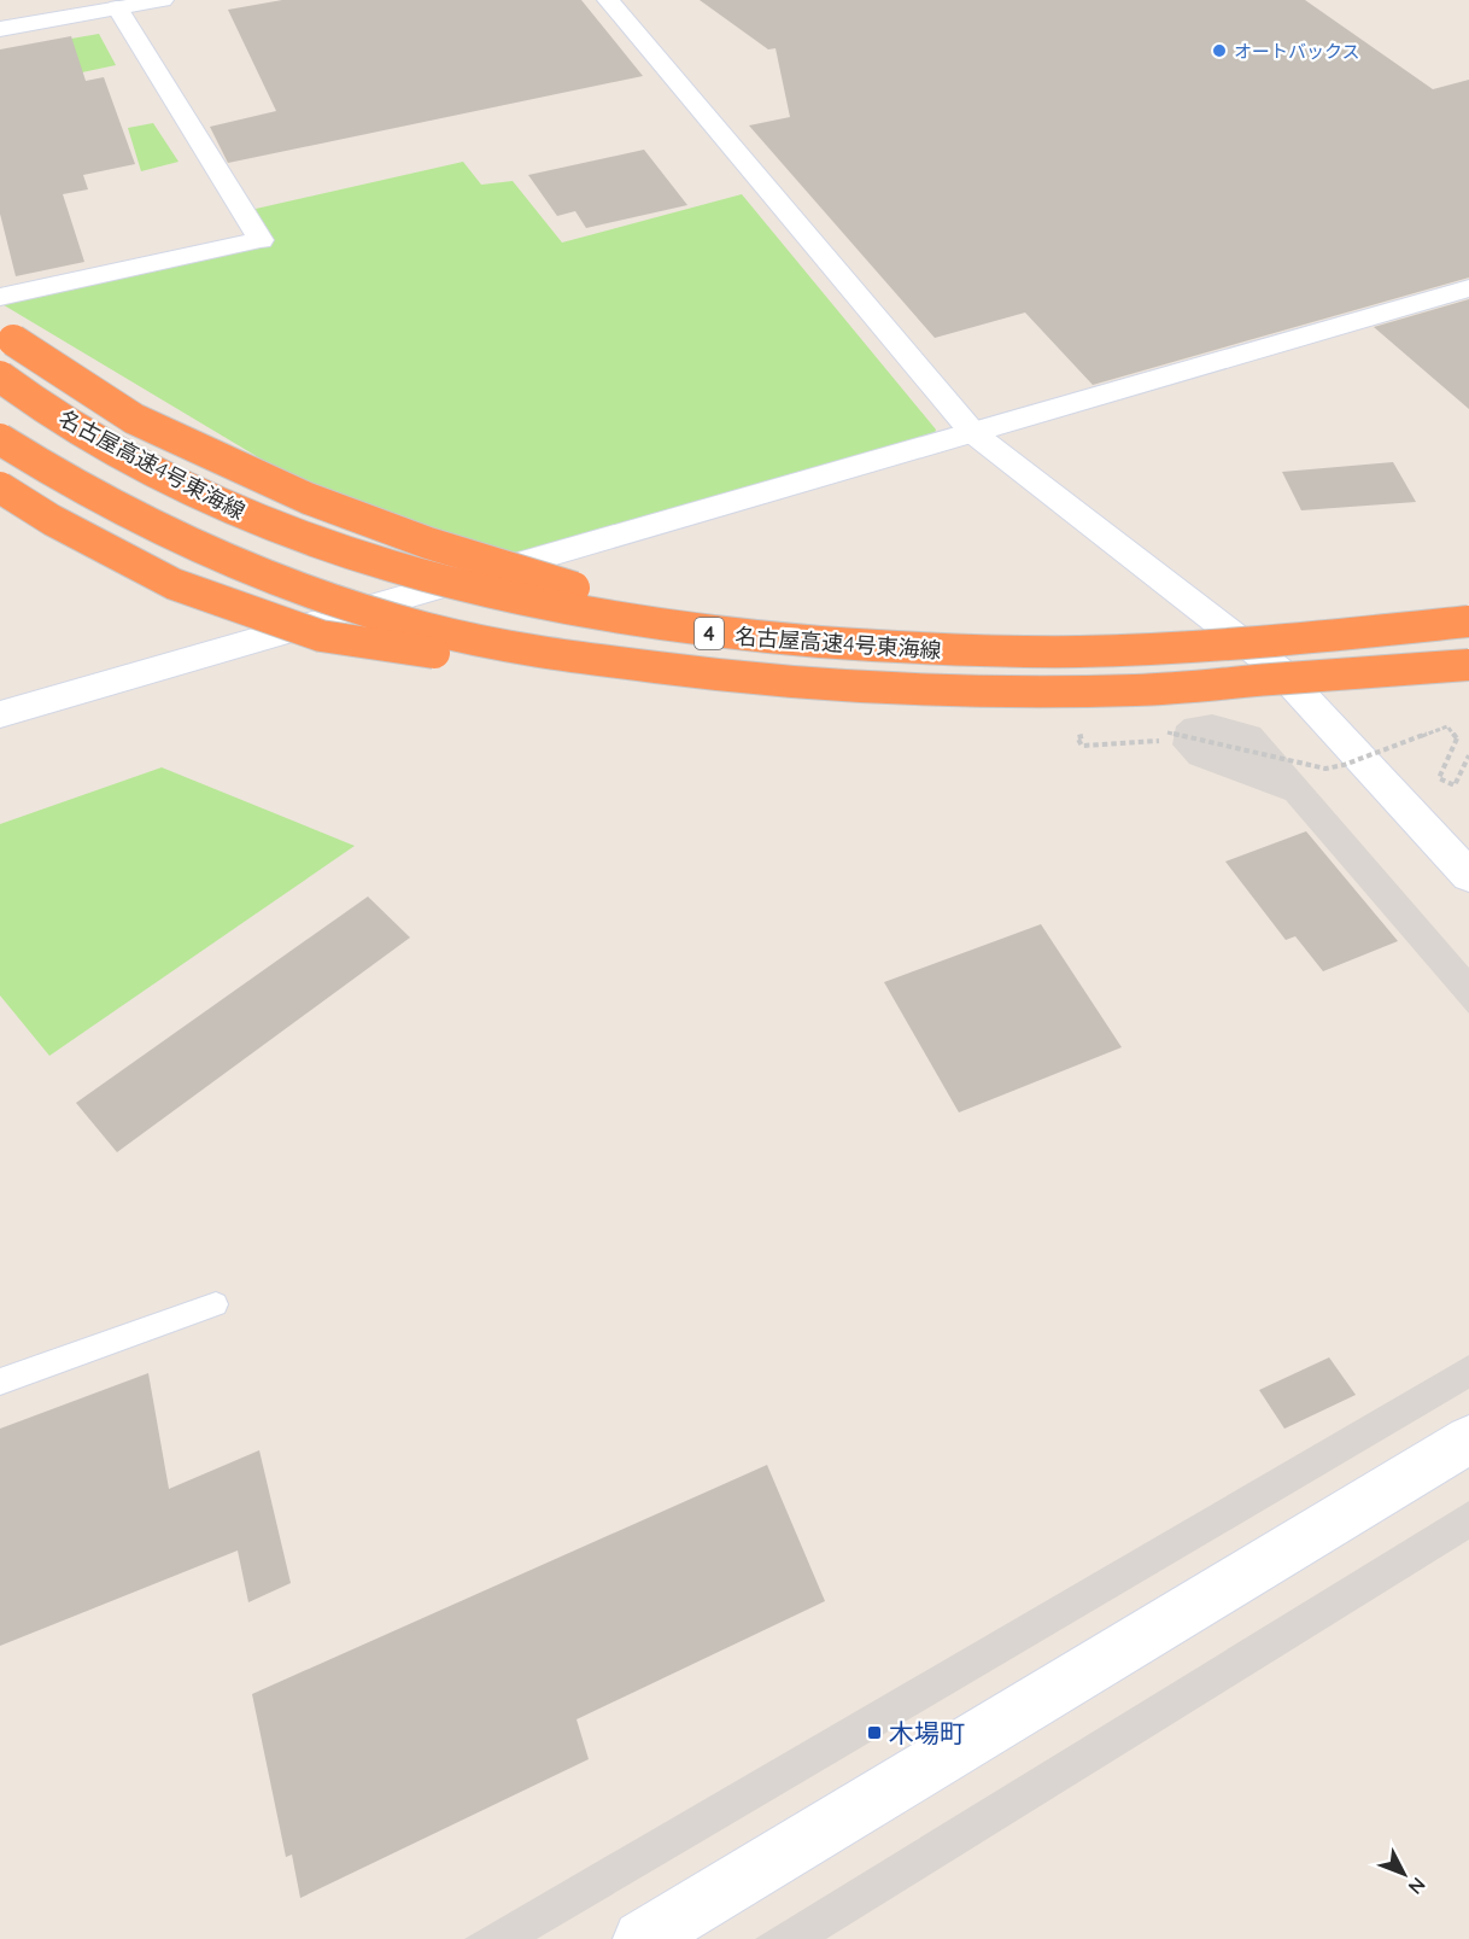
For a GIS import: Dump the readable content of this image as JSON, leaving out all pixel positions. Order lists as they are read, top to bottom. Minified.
{"streets":{"highway":["名古屋高速4号東海線","4"]},"places":{"other":["オートバックス"],"transit":["木場町"]},"north":"bottom right"}
